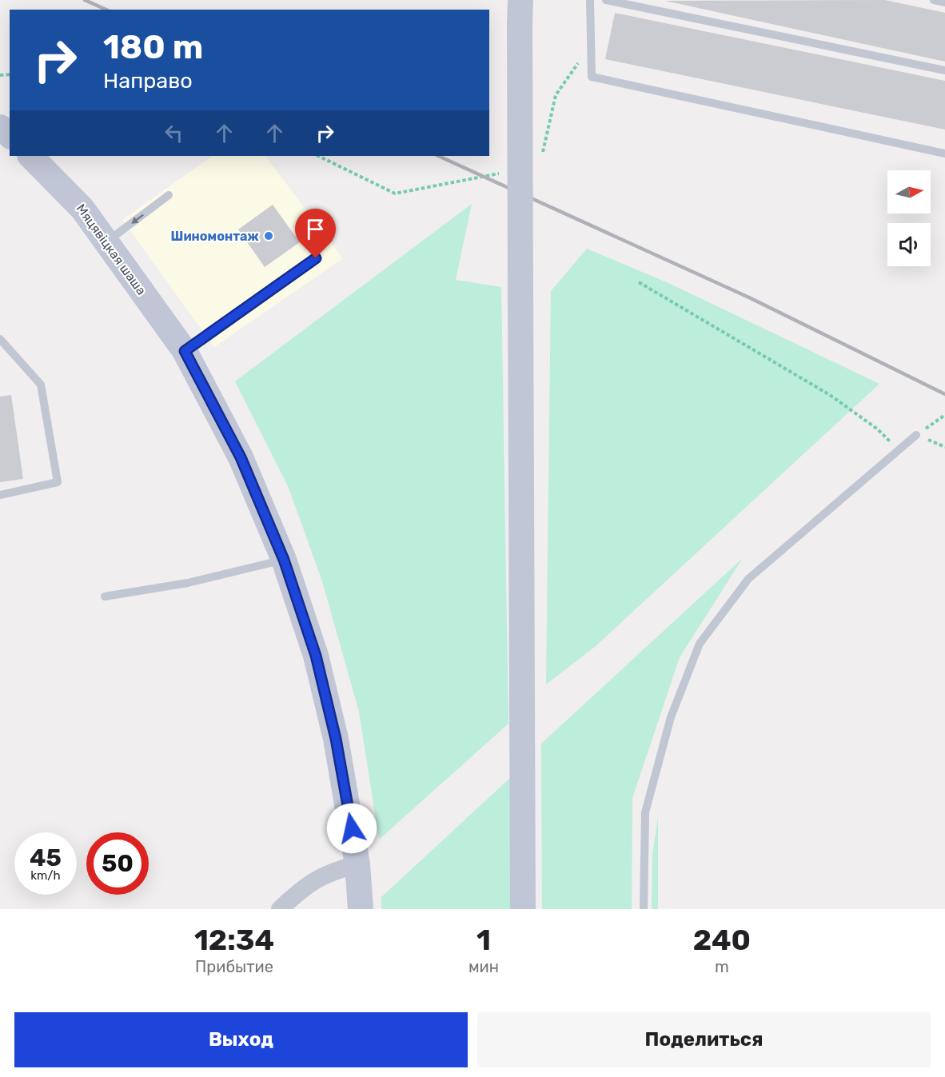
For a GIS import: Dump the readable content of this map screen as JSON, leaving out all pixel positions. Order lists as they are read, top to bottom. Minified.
{"streets":{"main road":["Мяцявіцкая шаша"]},"places":["Шиномонтаж"],"north":"right","page":{"turn":["180 m","Направо"],"speed":"45 km/h","limit":"50","eta":["12:34","Прибытие","1","мин","240","m"],"buttons":["Выход","Поделиться"]}}
